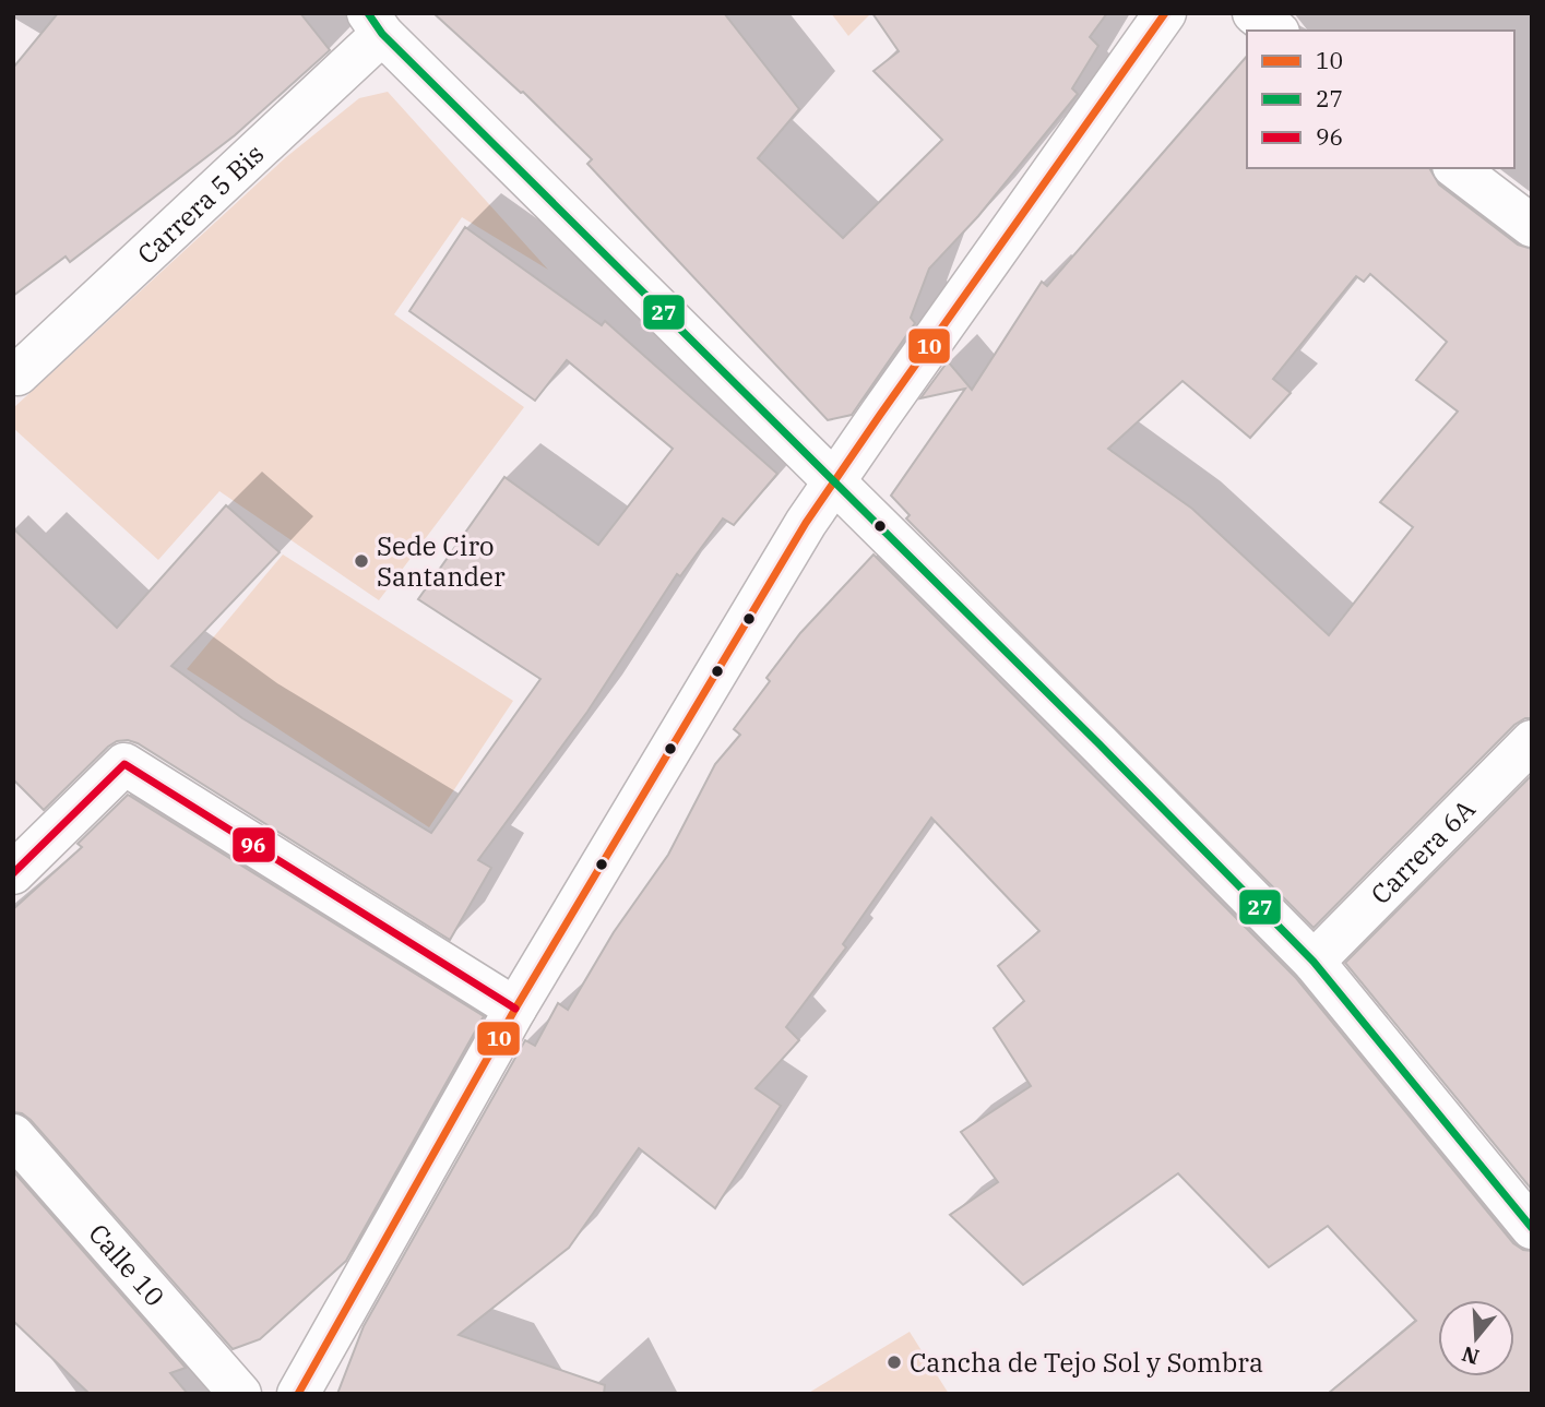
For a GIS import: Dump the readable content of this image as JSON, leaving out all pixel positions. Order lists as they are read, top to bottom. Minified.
{"streets":{"street":["Carrera 5 Bis","Carrera 6A","Calle 10"]},"places":["Sede Ciro Santander","Cancha de Tejo Sol y Sombra"],"lines":["transit line 10","transit line 27","transit line 96"],"legend":["10","27","96"],"north":"bottom"}
